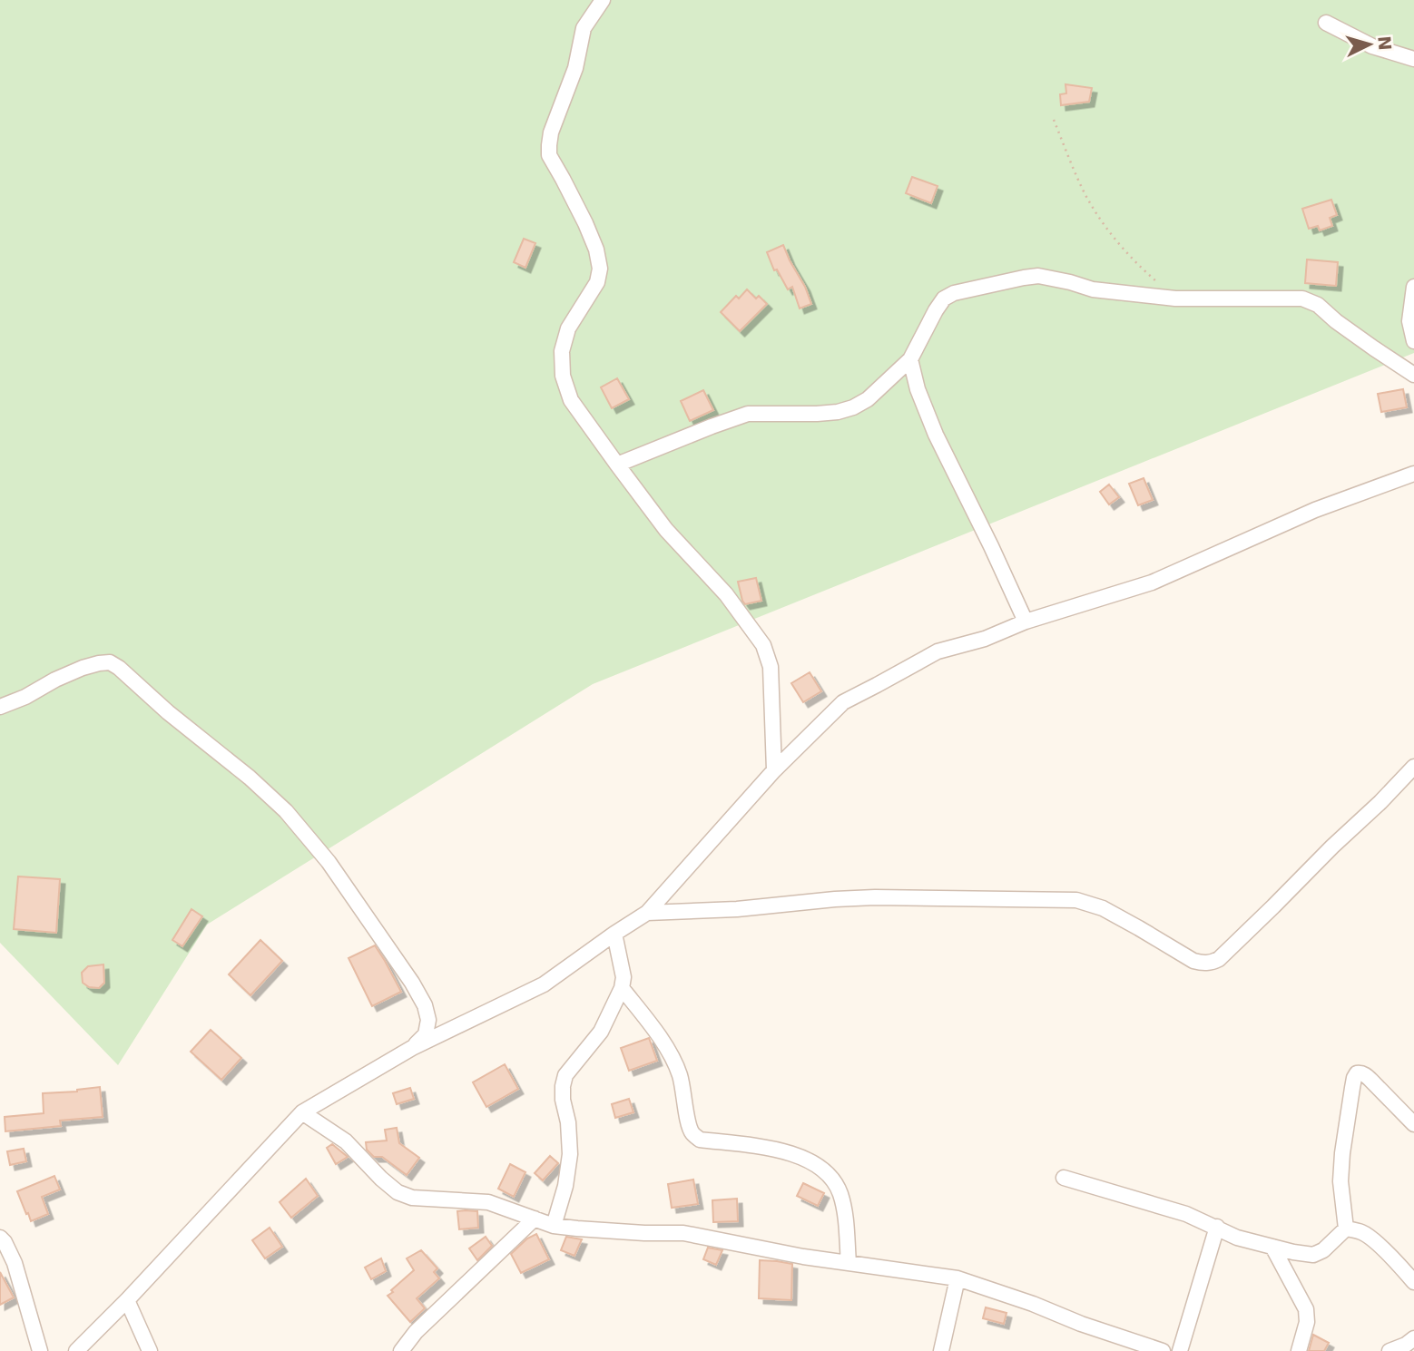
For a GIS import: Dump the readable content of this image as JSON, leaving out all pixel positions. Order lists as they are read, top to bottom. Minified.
{"north":"right"}
